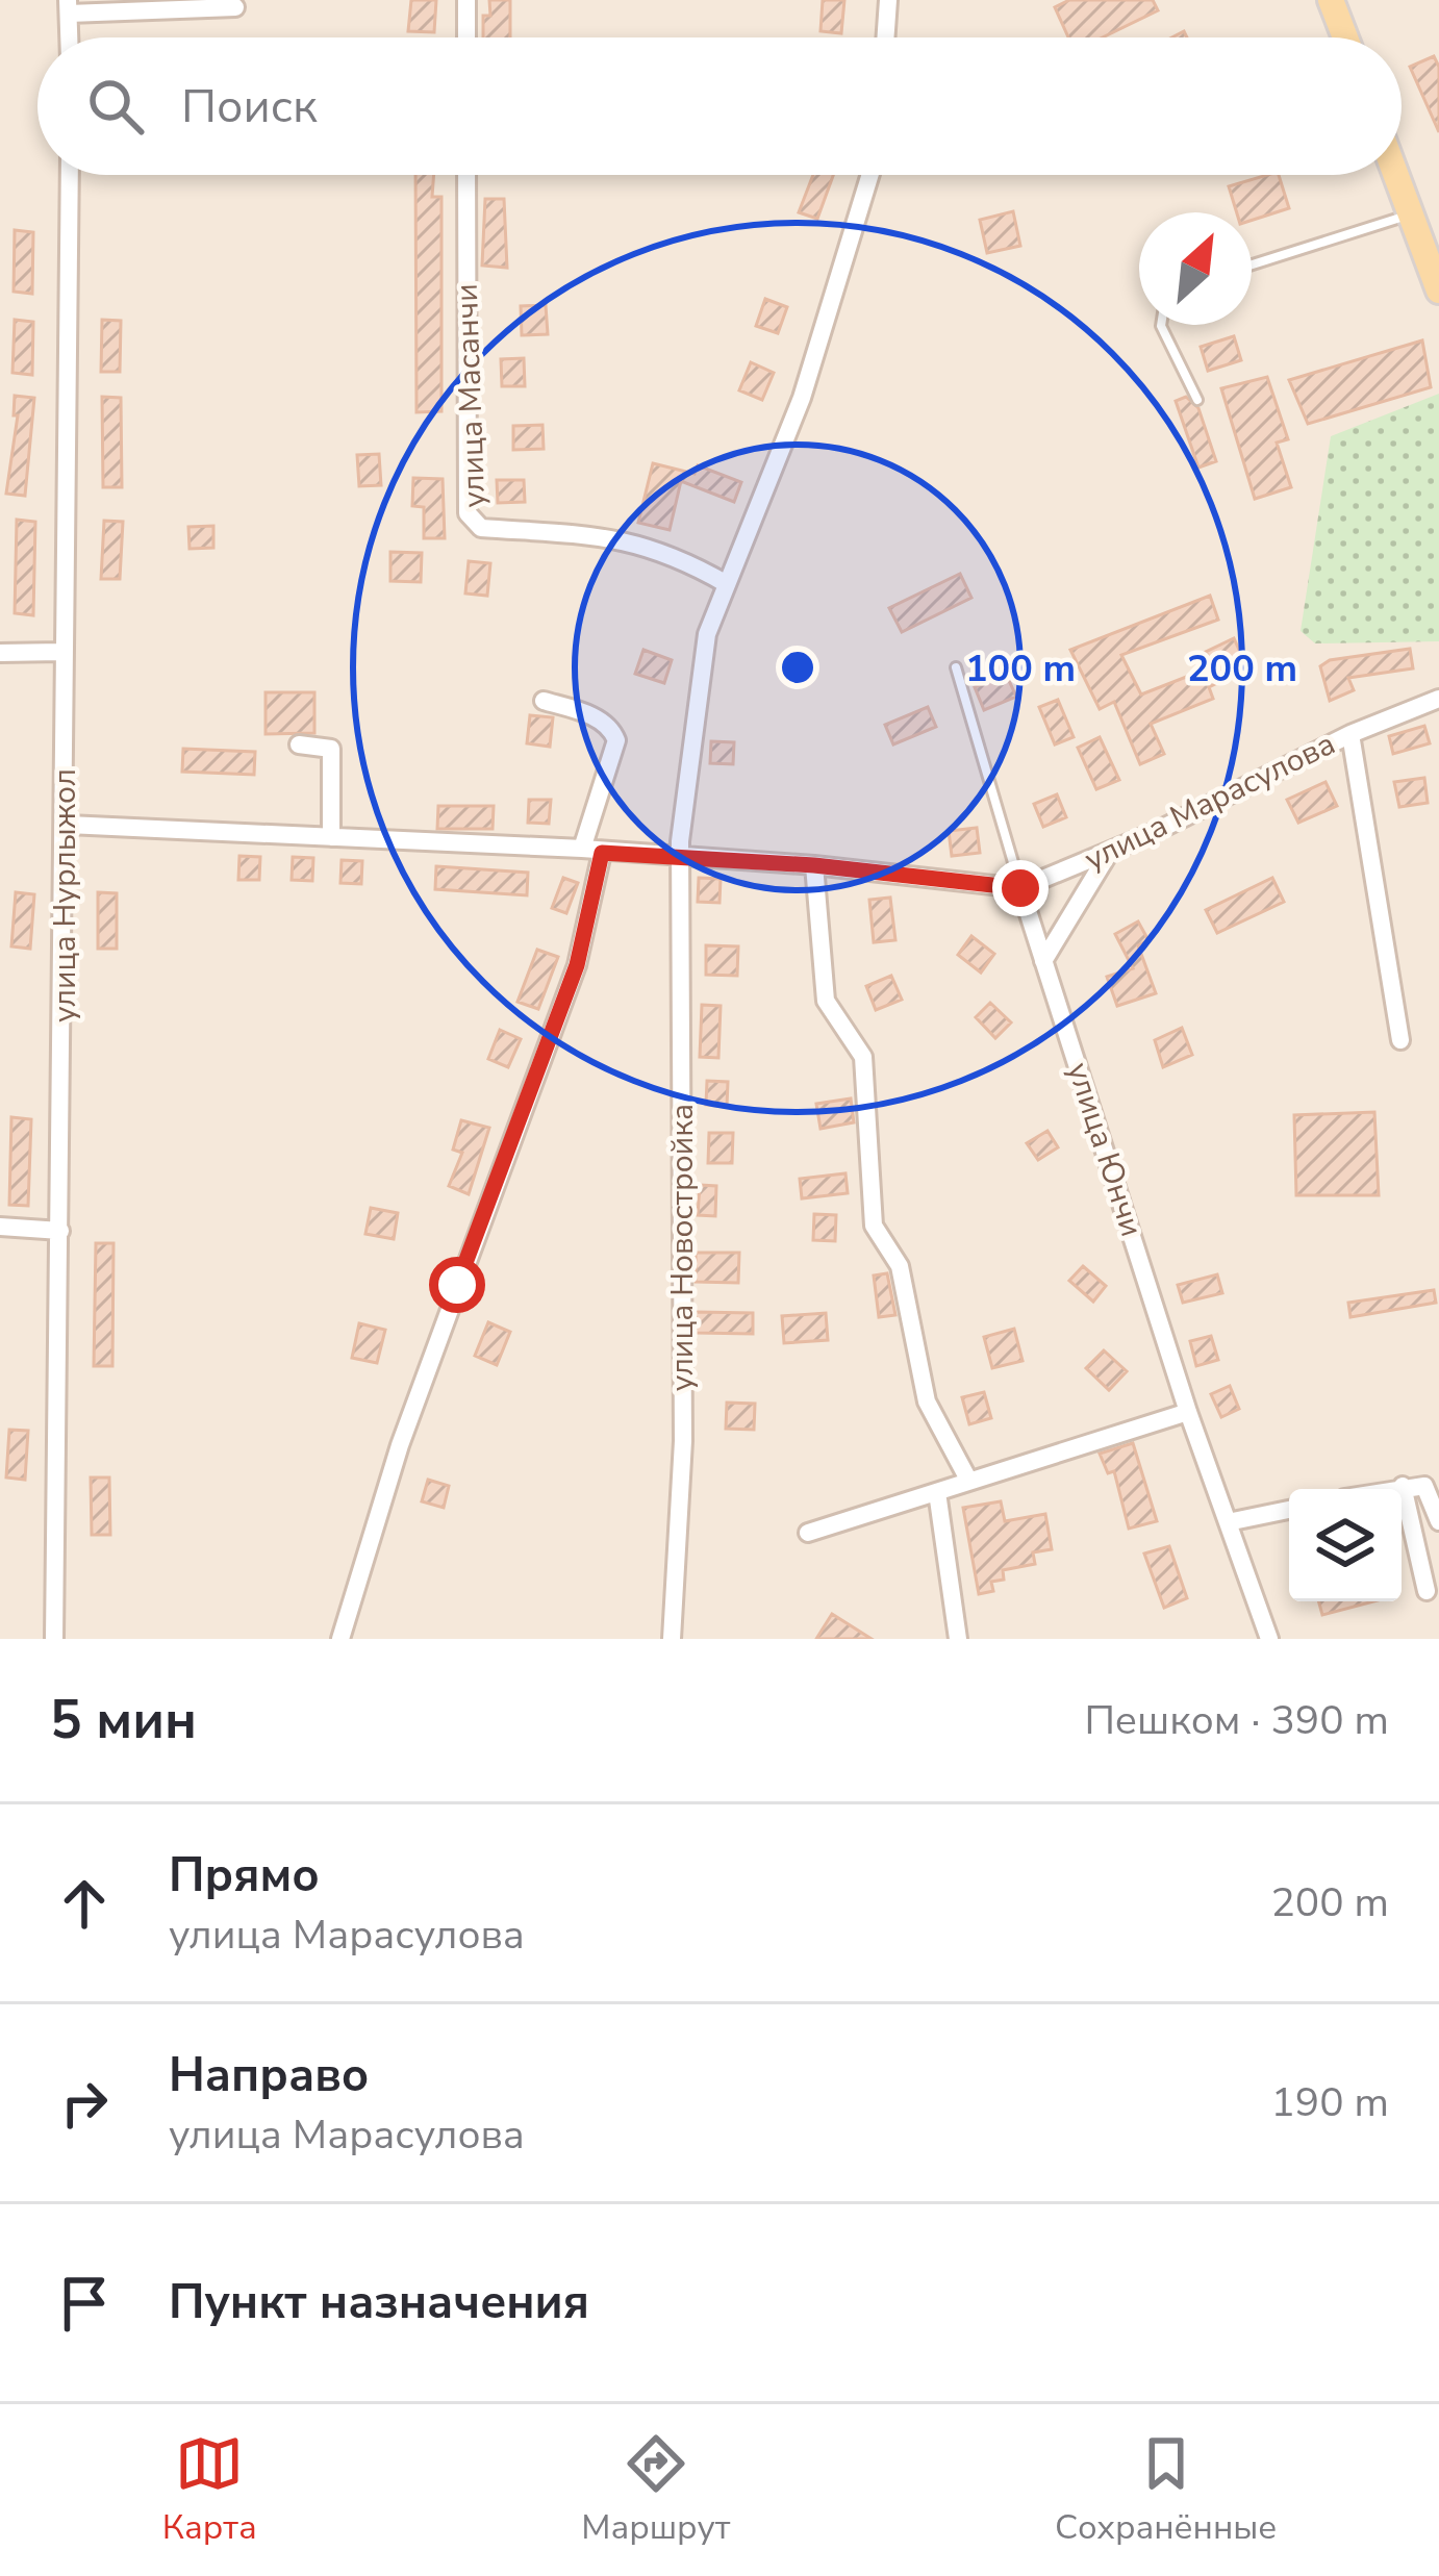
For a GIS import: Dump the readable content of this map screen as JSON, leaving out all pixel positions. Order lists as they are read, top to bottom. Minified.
{"streets":{"street":["улица Масанчи","улица Марасулова","улица Нурлыжол","улица Юнчи","улица Новостройка"]},"crossings":[["улица Марасулова","улица Нурлыжол"],["улица Марасулова","улица Юнчи"],["улица Марасулова","улица Новостройка"]],"north":"top right","page":{"search":"Поиск","heading":["5 мин","Пешком · 390 m"],"list":[["Прямо","улица Марасулова","200 m"],["Направо","улица Марасулова","190 m"],"Пункт назначения"],"nav":["Карта","Маршрут","Сохранённые"]},"rings":["100 m","200 m"]}
